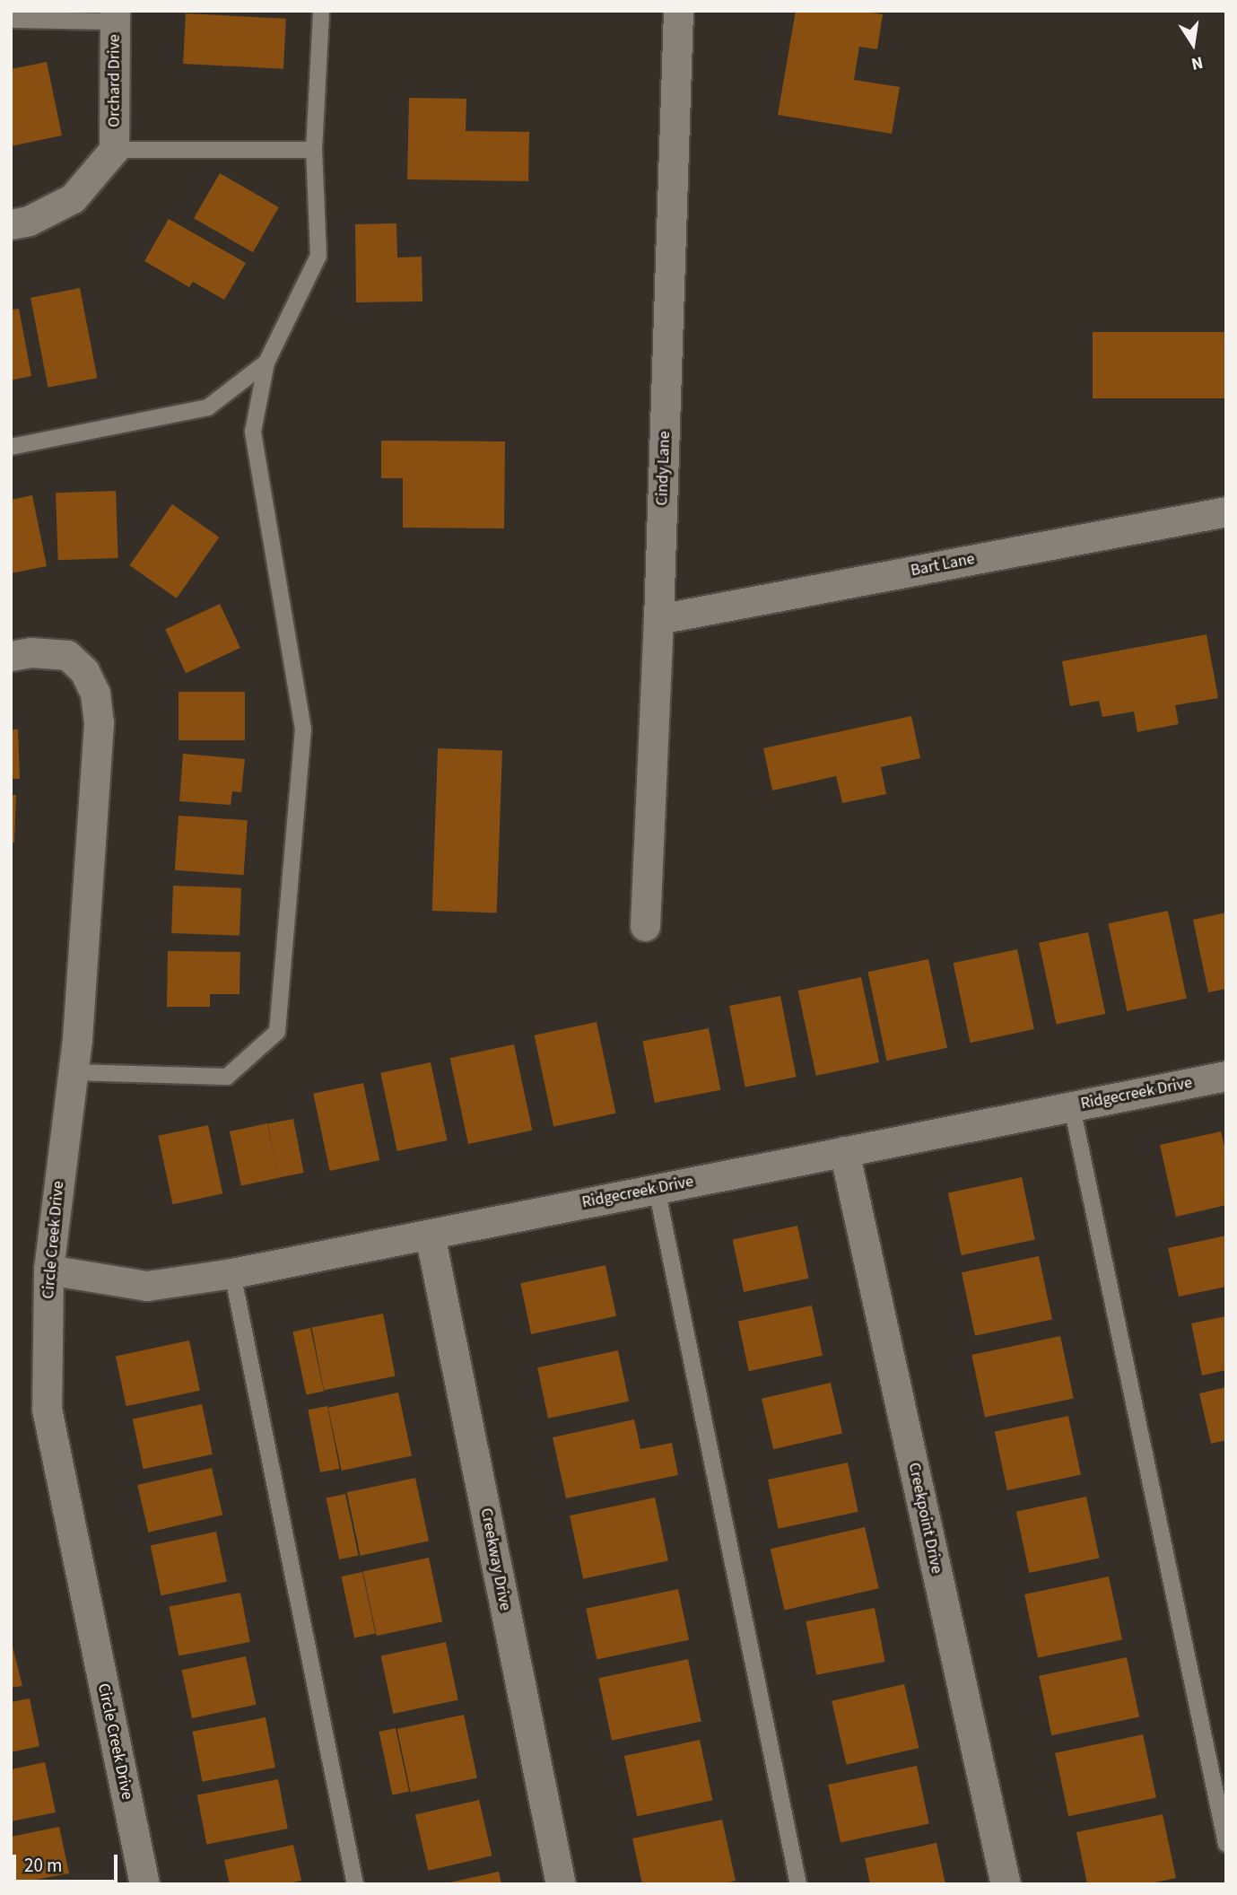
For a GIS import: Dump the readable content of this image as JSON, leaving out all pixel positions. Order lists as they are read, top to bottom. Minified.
{"streets":{"street":["Orchard Drive","Cindy Lane","Bart Lane","Ridgecreek Drive","Circle Creek Drive","Creekpoint Drive","Creekway Drive"]},"crossings":[["Cindy Lane","Bart Lane"],["Ridgecreek Drive","Circle Creek Drive"],["Ridgecreek Drive","Creekpoint Drive"],["Ridgecreek Drive","Creekway Drive"]],"scale_bar":"20 m","north":"bottom"}
